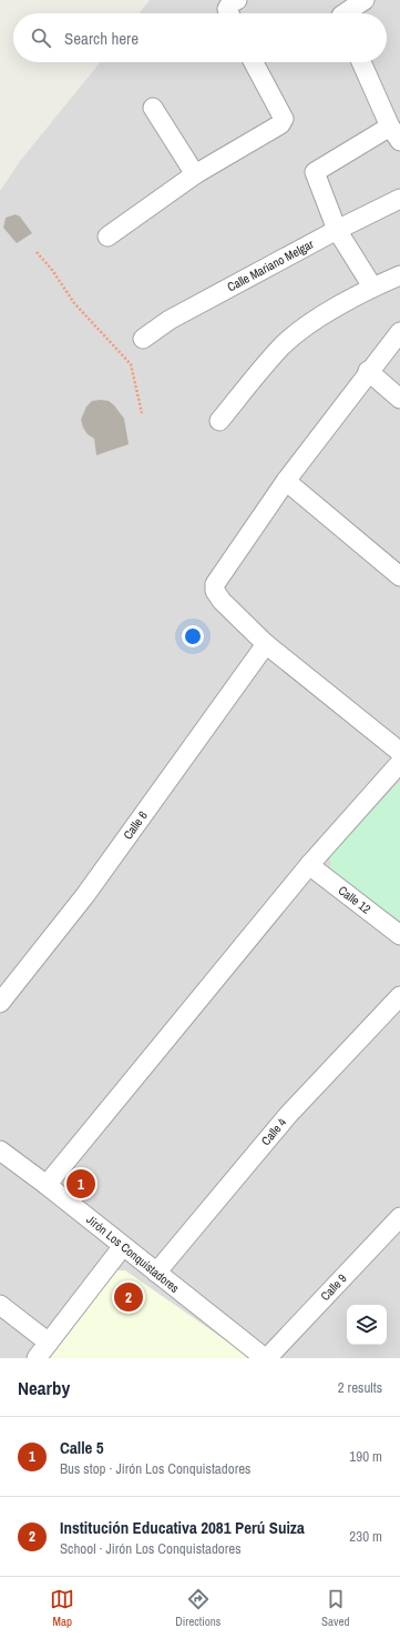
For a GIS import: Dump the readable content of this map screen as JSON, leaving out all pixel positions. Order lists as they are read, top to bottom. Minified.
{"streets":{"street":["Calle Mariano Melgar","Calle 6","Calle 12","Calle 4","Jirón Los Conquistadores","Calle 9"]},"crossings":[["Calle 4","Jirón Los Conquistadores"],["Jirón Los Conquistadores","Calle 9"]],"page":{"search":"Search here","pins":["1","2"],"heading":["Nearby","2 results"],"list":[{"mark":"1","name":"Calle 5","note":"Bus stop · Jirón Los Conquistadores","value":"190 m"},{"mark":"2","name":"Institución Educativa 2081 Perú Suiza","note":"School · Jirón Los Conquistadores","value":"230 m"}],"nav":["Map","Directions","Saved"]}}
